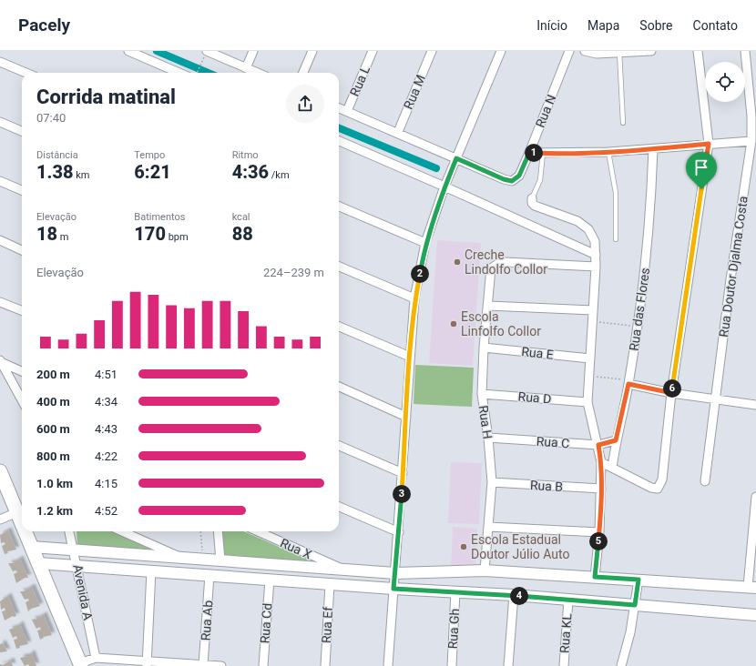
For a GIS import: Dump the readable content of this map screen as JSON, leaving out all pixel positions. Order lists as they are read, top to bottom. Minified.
{"streets":{"street":["Rua L","Rua M","Rua N","Rua Doutor Djalma Costa","Rua das Flores","Rua E","Rua D","Rua H","Rua C","Rua B","Rua X","Avenida A","Rua Ab","Rua Cd","Rua Ef","Rua Gh","Rua KL"]},"crossings":[["Rua das Flores","Rua C"],["Rua E","Rua H"],["Rua D","Rua H"],["Rua H","Rua C"],["Rua H","Rua B"]],"places":["Creche Lindolfo Collor","Escola Linfolfo Collor","Escola Estadual Doutor Júlio Auto"],"page":{"header":"Pacely","nav":["Início","Mapa","Sobre","Contato"],"heading":["Corrida matinal","07:40"],"stats":[["Distância","1.38 km"],["Tempo","6:21"],["Ritmo","4:36 /km"],["Elevação","18 m"],["Batimentos","170 bpm"],["kcal","88"]],"pins":["1","2","6","3","5","4"],"chart":["Elevação","224–239 m"],"list":[{"name":"200 m","note":"4:51"},{"name":"400 m","note":"4:34"},{"name":"600 m","note":"4:43"},{"name":"800 m","note":"4:22"},{"name":"1.0 km","note":"4:15"},{"name":"1.2 km","note":"4:52"}]}}
